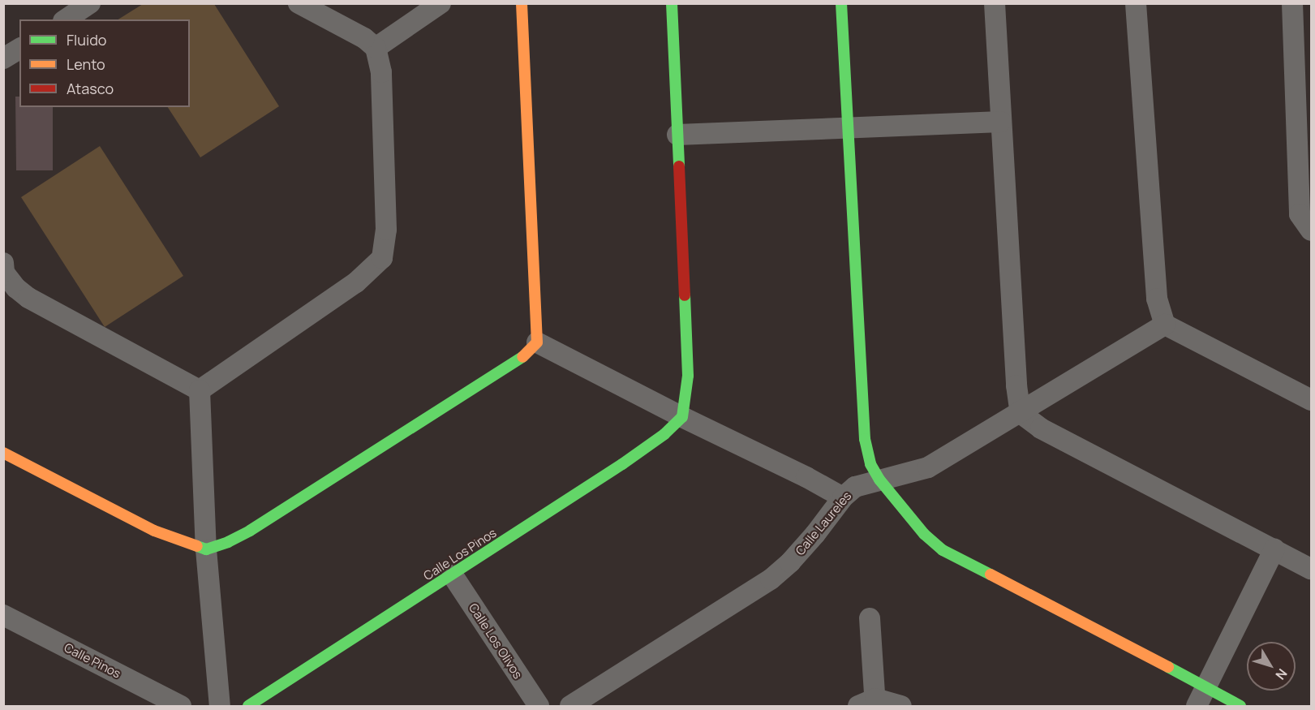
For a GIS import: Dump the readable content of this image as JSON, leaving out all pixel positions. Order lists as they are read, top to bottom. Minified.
{"streets":{"street":["Calle Laureles","Calle Los Pinos","Calle Los Olivos","Calle Pinos"]},"crossings":[["Calle Los Pinos","Calle Los Olivos"]],"legend":["Fluido","Lento","Atasco"],"north":"bottom right"}
